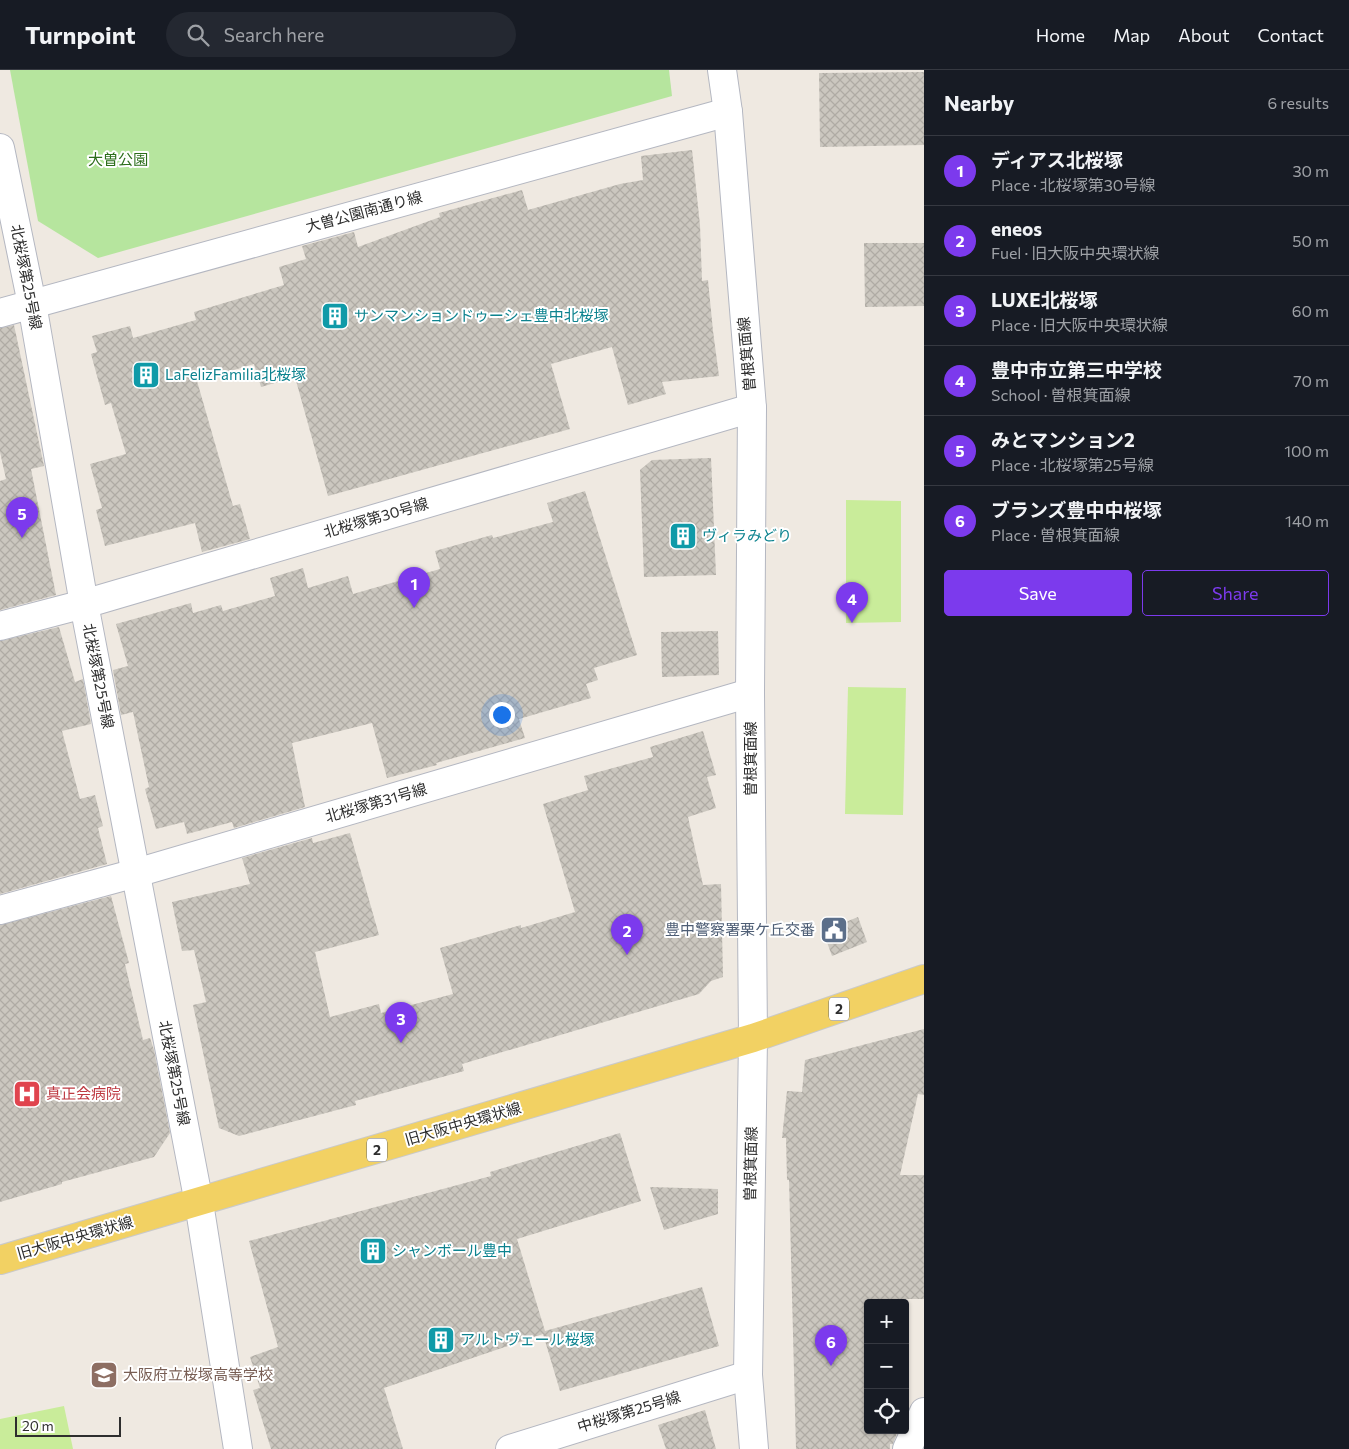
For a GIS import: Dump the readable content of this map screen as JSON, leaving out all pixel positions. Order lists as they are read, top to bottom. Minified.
{"streets":{"main road":["2","旧大阪中央環状線"],"street":["大曽公園南通り線","北桜塚第25号線","曽根箕面線","北桜塚第30号線","北桜塚第31号線","中桜塚第25号線"]},"crossings":[["大曽公園南通り線","北桜塚第25号線"],["大曽公園南通り線","曽根箕面線"],["北桜塚第25号線","北桜塚第30号線"],["北桜塚第25号線","北桜塚第31号線"],["北桜塚第25号線","旧大阪中央環状線"],["曽根箕面線","北桜塚第30号線"],["曽根箕面線","北桜塚第31号線"],["曽根箕面線","旧大阪中央環状線"],["曽根箕面線","中桜塚第25号線"]],"parks":["大曽公園"],"places":{"building":["サンマンションドゥーシェ豊中北桜塚","LaFelizFamilia北桜塚","ヴィラみどり","シャンボール豊中","アルトヴェール桜塚"],"public building":["豊中警察署栗ケ丘交番"],"hospital":["真正会病院"],"school or university":["大阪府立桜塚高等学校"]},"scale_bar":"20 m","page":{"header":"Turnpoint","search":"Search here","nav":["Home","Map","About","Contact"],"heading":["Nearby","6 results"],"list":[{"mark":"1","name":"ディアス北桜塚","note":"Place · 北桜塚第30号線","value":"30 m"},{"mark":"2","name":"eneos","note":"Fuel · 旧大阪中央環状線","value":"50 m"},{"mark":"3","name":"LUXE北桜塚","note":"Place · 旧大阪中央環状線","value":"60 m"},{"mark":"4","name":"豊中市立第三中学校","note":"School · 曽根箕面線","value":"70 m"},{"mark":"5","name":"みとマンション2","note":"Place · 北桜塚第25号線","value":"100 m"},{"mark":"6","name":"ブランズ豊中中桜塚","note":"Place · 曽根箕面線","value":"140 m"}],"pins":["5","1","4","2","3","6"],"buttons":["Save","Share"],"map_buttons":["+","−"],"scale":"20 m"}}
